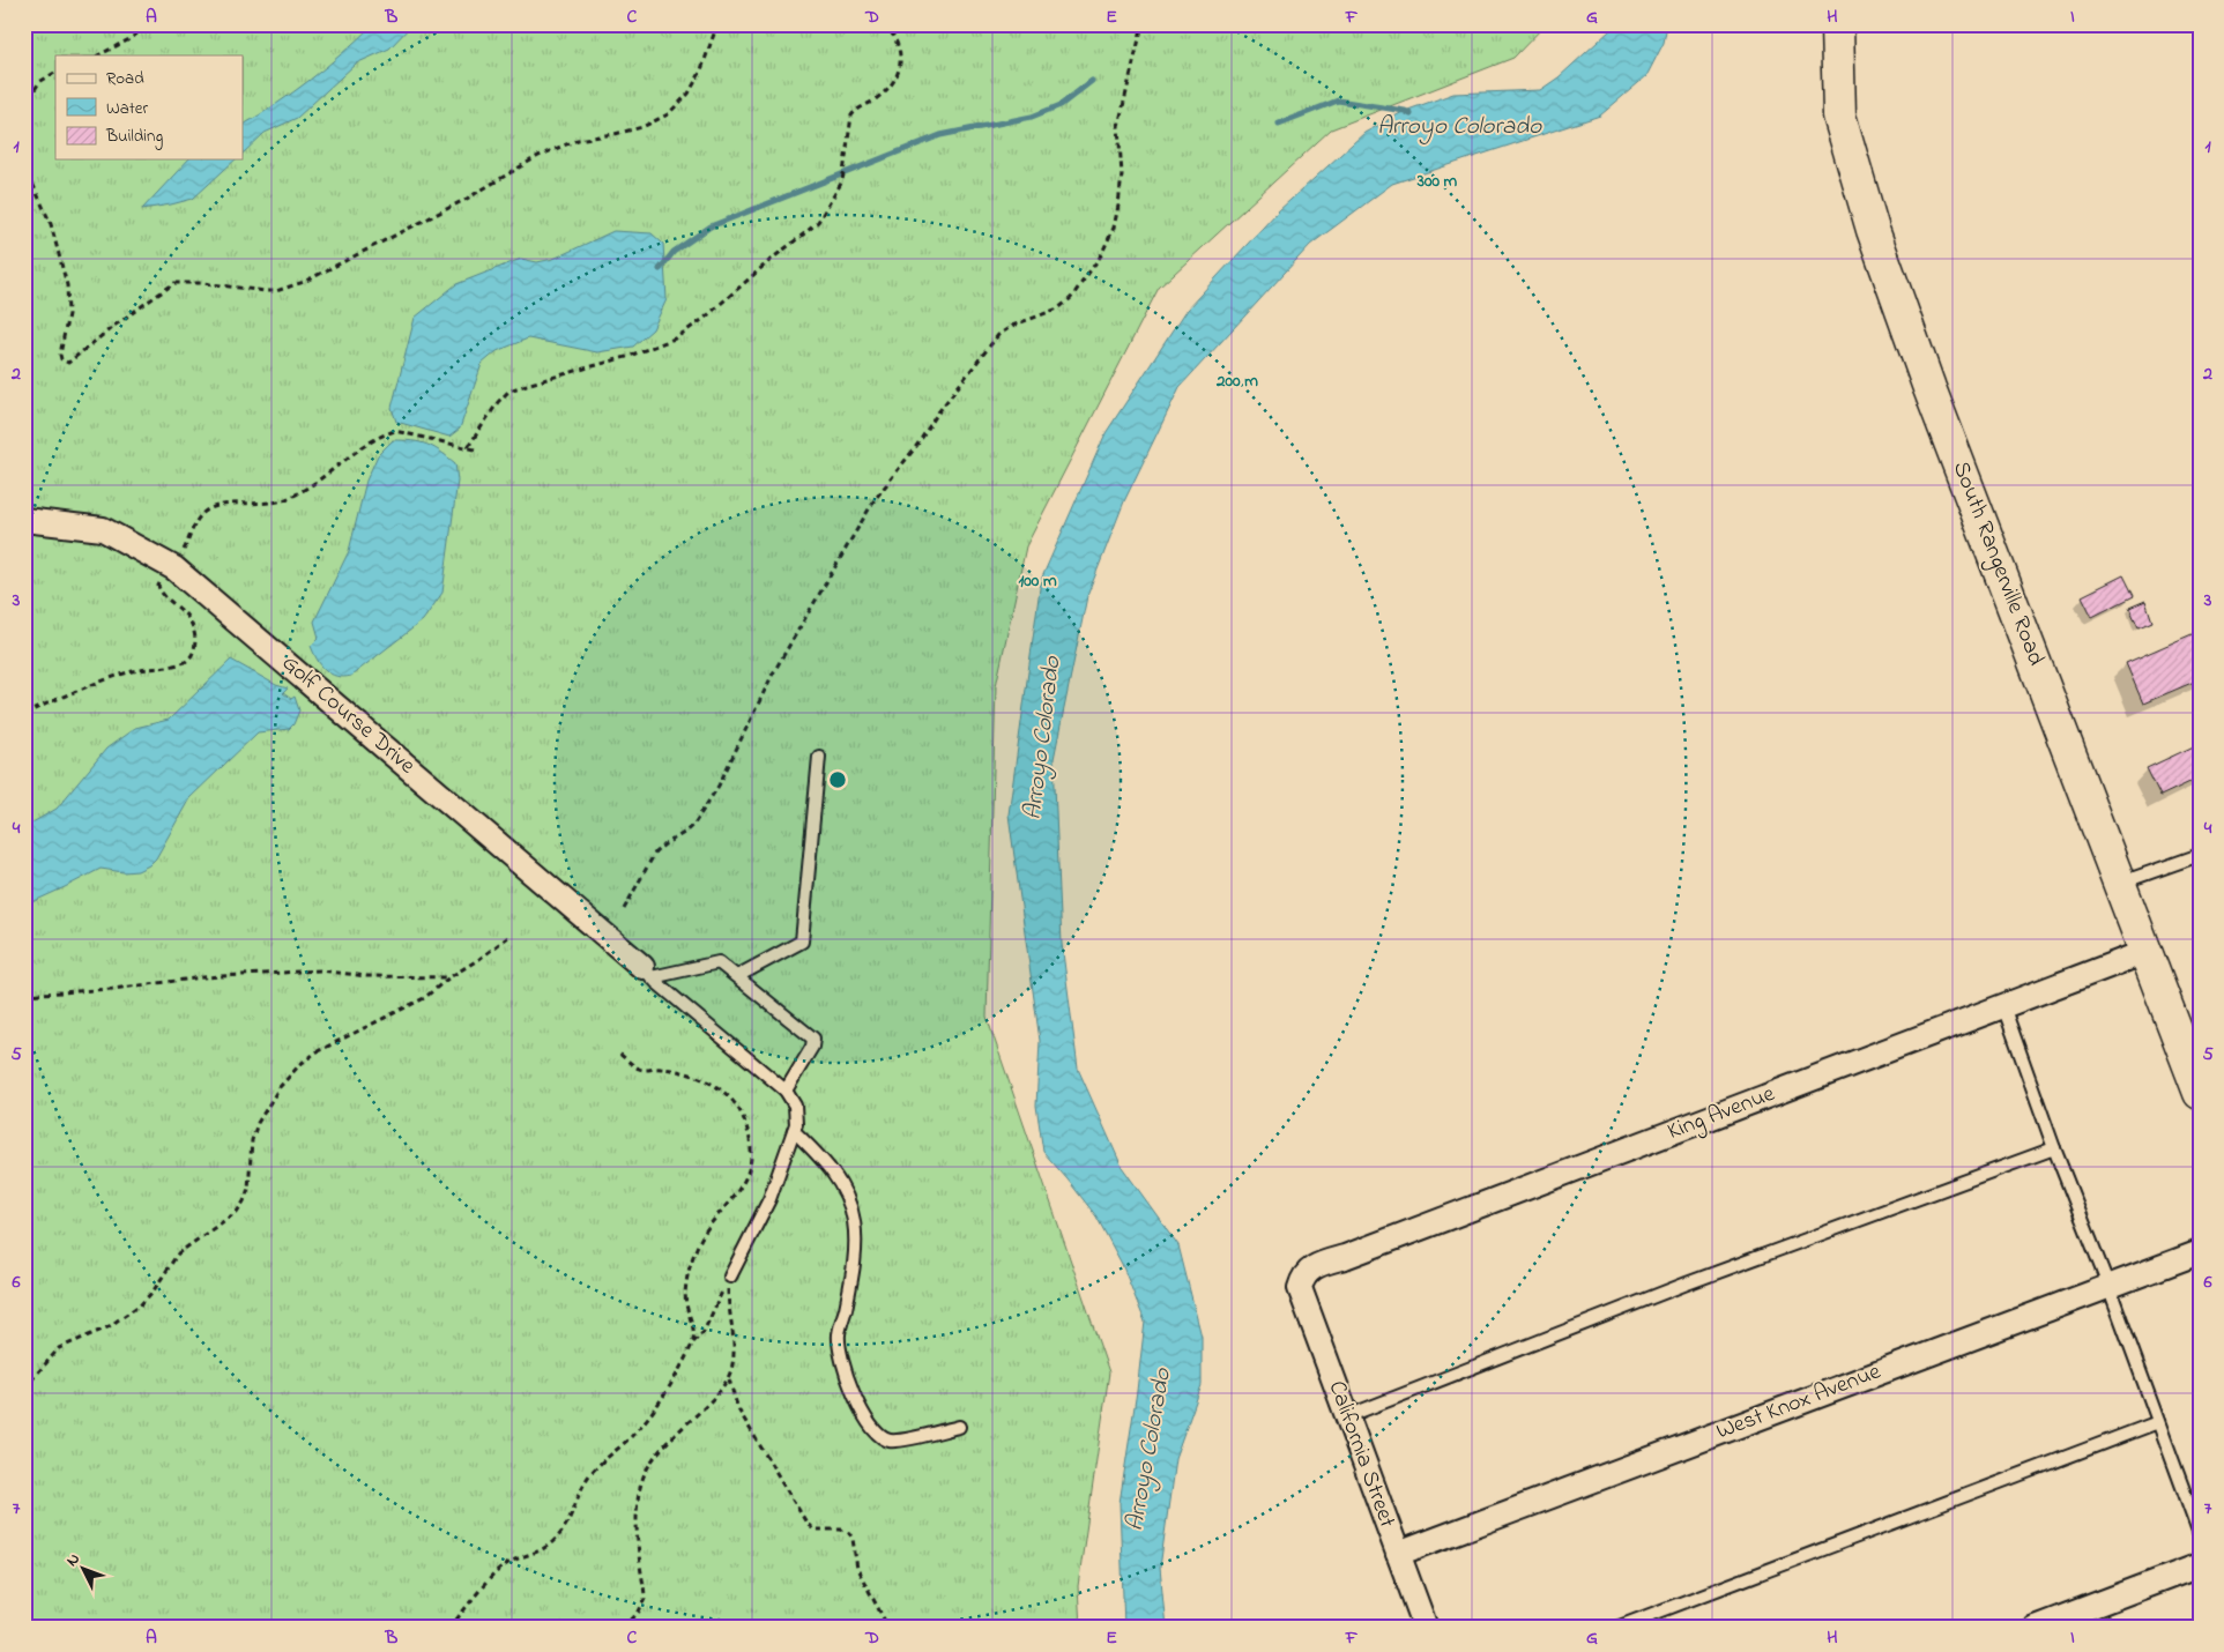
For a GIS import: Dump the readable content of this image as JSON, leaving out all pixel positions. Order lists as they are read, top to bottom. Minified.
{"streets":{"main road":["South Rangerville Road"],"street":["Golf Course Drive","King Avenue","West Knox Avenue","California Street"]},"crossings":[["South Rangerville Road","King Avenue"],["King Avenue","California Street"],["West Knox Avenue","California Street"]],"water":["Arroyo Colorado"],"legend":["Road","Water","Building"],"north":"top left","grid":{"columns":["A","B","C","D","E","F","G","H","I"],"rows":["1","2","3","4","5","6","7"]},"rings":["300 m","200 m","100 m"]}
